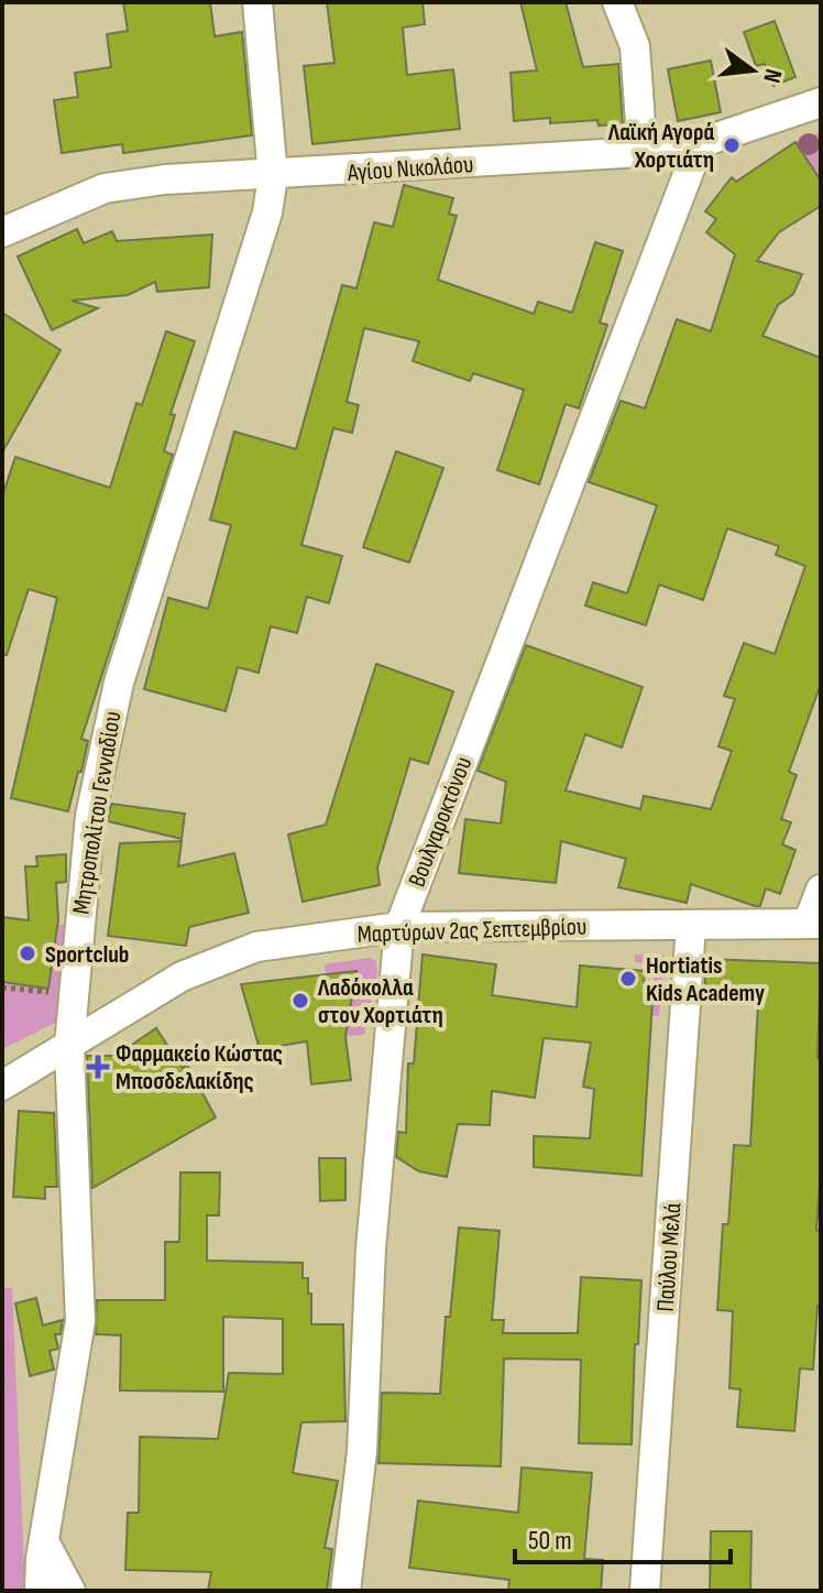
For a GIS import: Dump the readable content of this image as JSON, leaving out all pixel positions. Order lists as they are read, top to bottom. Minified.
{"streets":{"street":["Αγίου Νικολάου","Μητροπολίτου Γενναδίου","Βουλγαροκτόνου","Μαρτύρων 2ας Σεπτεμβρίου","Παύλου Μελά"]},"crossings":[["Αγίου Νικολάου","Μητροπολίτου Γενναδίου"],["Αγίου Νικολάου","Βουλγαροκτόνου"],["Μητροπολίτου Γενναδίου","Μαρτύρων 2ας Σεπτεμβρίου"],["Βουλγαροκτόνου","Μαρτύρων 2ας Σεπτεμβρίου"],["Μαρτύρων 2ας Σεπτεμβρίου","Παύλου Μελά"]],"places":{"other":["Λαϊκή Αγορά Χορτιάτη","Sportclub","Hortiatis Kids Academy","Λαδόκολλα στον Χορτιάτη"],"health":["Φαρμακείο Κώστας Μποσδελακίδης"]},"scale_bar":"50 m","north":"right"}
